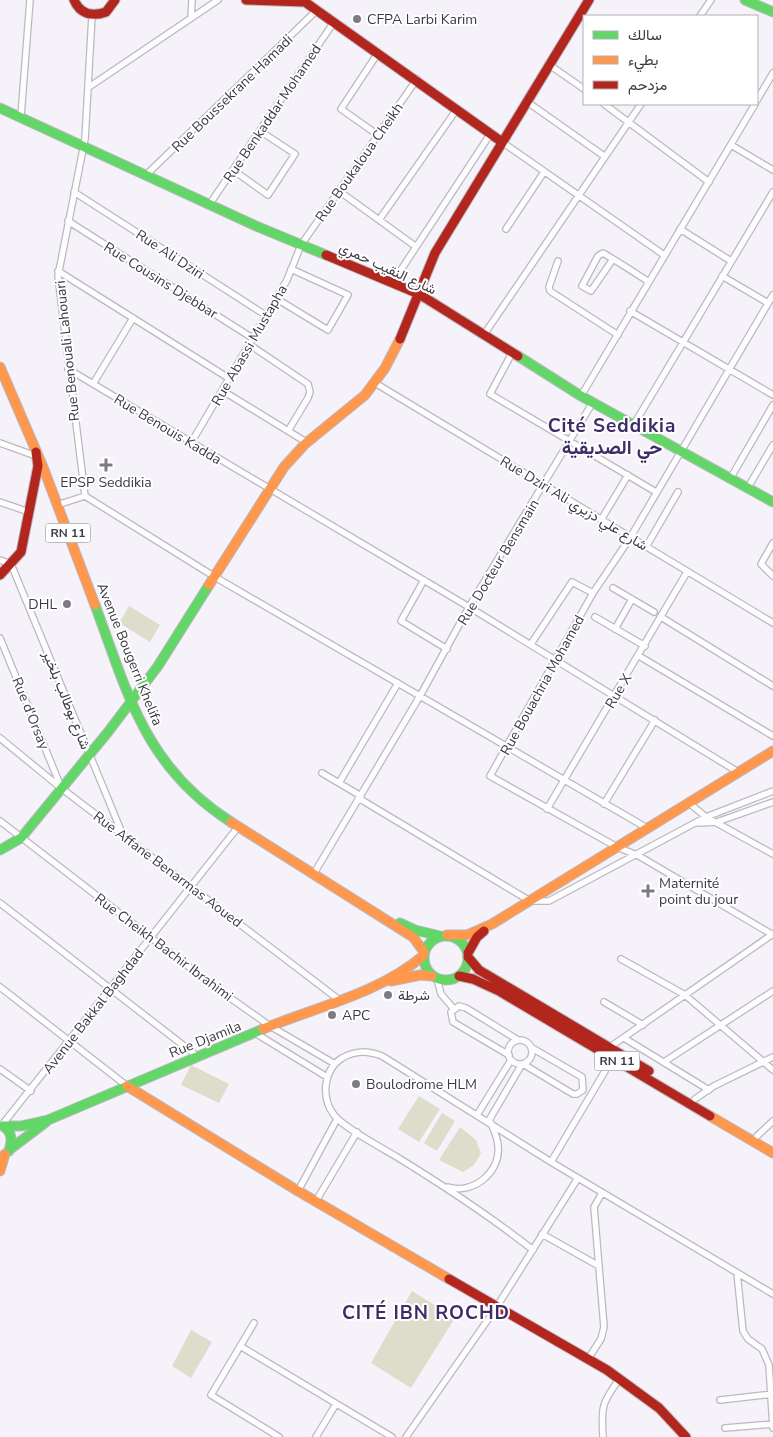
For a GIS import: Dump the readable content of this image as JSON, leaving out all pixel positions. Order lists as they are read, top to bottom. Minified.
{"streets":{"main road":["شارع النقيب حمري","RN 11","Avenue Bougerri Khelifa","Rue Djamila"],"street":["Rue Boussekrane Hamadi","Rue Benkaddar Mohamed","Rue Boukaloua Cheikh","Rue Ali Dziri","Rue Cousins Djebbar","Rue Abassi Mustapha","Rue Benouali Lahouari","Rue Benouis Kadda","Rue Dziri Ali شارع علي دزيري","Rue Docteur Bensmain","Rue Bouachria Mohamed","Rue X","شارع بوطالب بلخير","Rue d'Orsay","Rue Affane Benarmas Aoued","Rue Cheikh Bachir Ibrahimi","Avenue Bakkal Baghdad"]},"crossings":[["Rue Boussekrane Hamadi","شارع النقيب حمري"],["Rue Benkaddar Mohamed","شارع النقيب حمري"],["Rue Boukaloua Cheikh","شارع النقيب حمري"],["Rue Boukaloua Cheikh","Rue Abassi Mustapha"],["Rue Ali Dziri","Rue Abassi Mustapha"],["Rue Ali Dziri","Rue Benouali Lahouari"],["شارع النقيب حمري","Rue Abassi Mustapha"],["شارع النقيب حمري","Rue Benouali Lahouari"],["شارع النقيب حمري","Rue Docteur Bensmain"],["شارع النقيب حمري","Rue Bouachria Mohamed"],["Rue Cousins Djebbar","Rue Abassi Mustapha"],["Rue Cousins Djebbar","Rue Benouali Lahouari"],["Rue Abassi Mustapha","Rue Benouis Kadda"],["Rue Benouali Lahouari","Rue Benouis Kadda"],["Rue Benouis Kadda","Rue Docteur Bensmain"],["Rue Benouis Kadda","Rue Bouachria Mohamed"],["Rue Benouis Kadda","Rue X"],["Rue Dziri Ali شارع علي دزيري","Rue Docteur Bensmain"],["Rue Dziri Ali شارع علي دزيري","Rue Bouachria Mohamed"],["Rue Dziri Ali شارع علي دزيري","Rue X"],["RN 11","Avenue Bougerri Khelifa"],["Rue Docteur Bensmain","Avenue Bougerri Khelifa"],["Avenue Bougerri Khelifa","Avenue Bakkal Baghdad"],["Rue Bouachria Mohamed","Rue X"],["شارع بوطالب بلخير","Rue Affane Benarmas Aoued"],["Rue d'Orsay","Rue Affane Benarmas Aoued"],["Rue Affane Benarmas Aoued","Avenue Bakkal Baghdad"],["Rue Affane Benarmas Aoued","Rue Djamila"],["Rue Cheikh Bachir Ibrahimi","Avenue Bakkal Baghdad"],["Rue Cheikh Bachir Ibrahimi","Rue Djamila"]],"districts":["Cité Seddikia حي الصديقية","CITÉ IBN ROCHD"],"places":{"other":["CFPA Larbi Karim","DHL","شرطة","APC","Boulodrome HLM"],"health":["EPSP Seddikia","Maternité point du jour"]},"legend":["سالك","بطيء","مزدحم"]}
